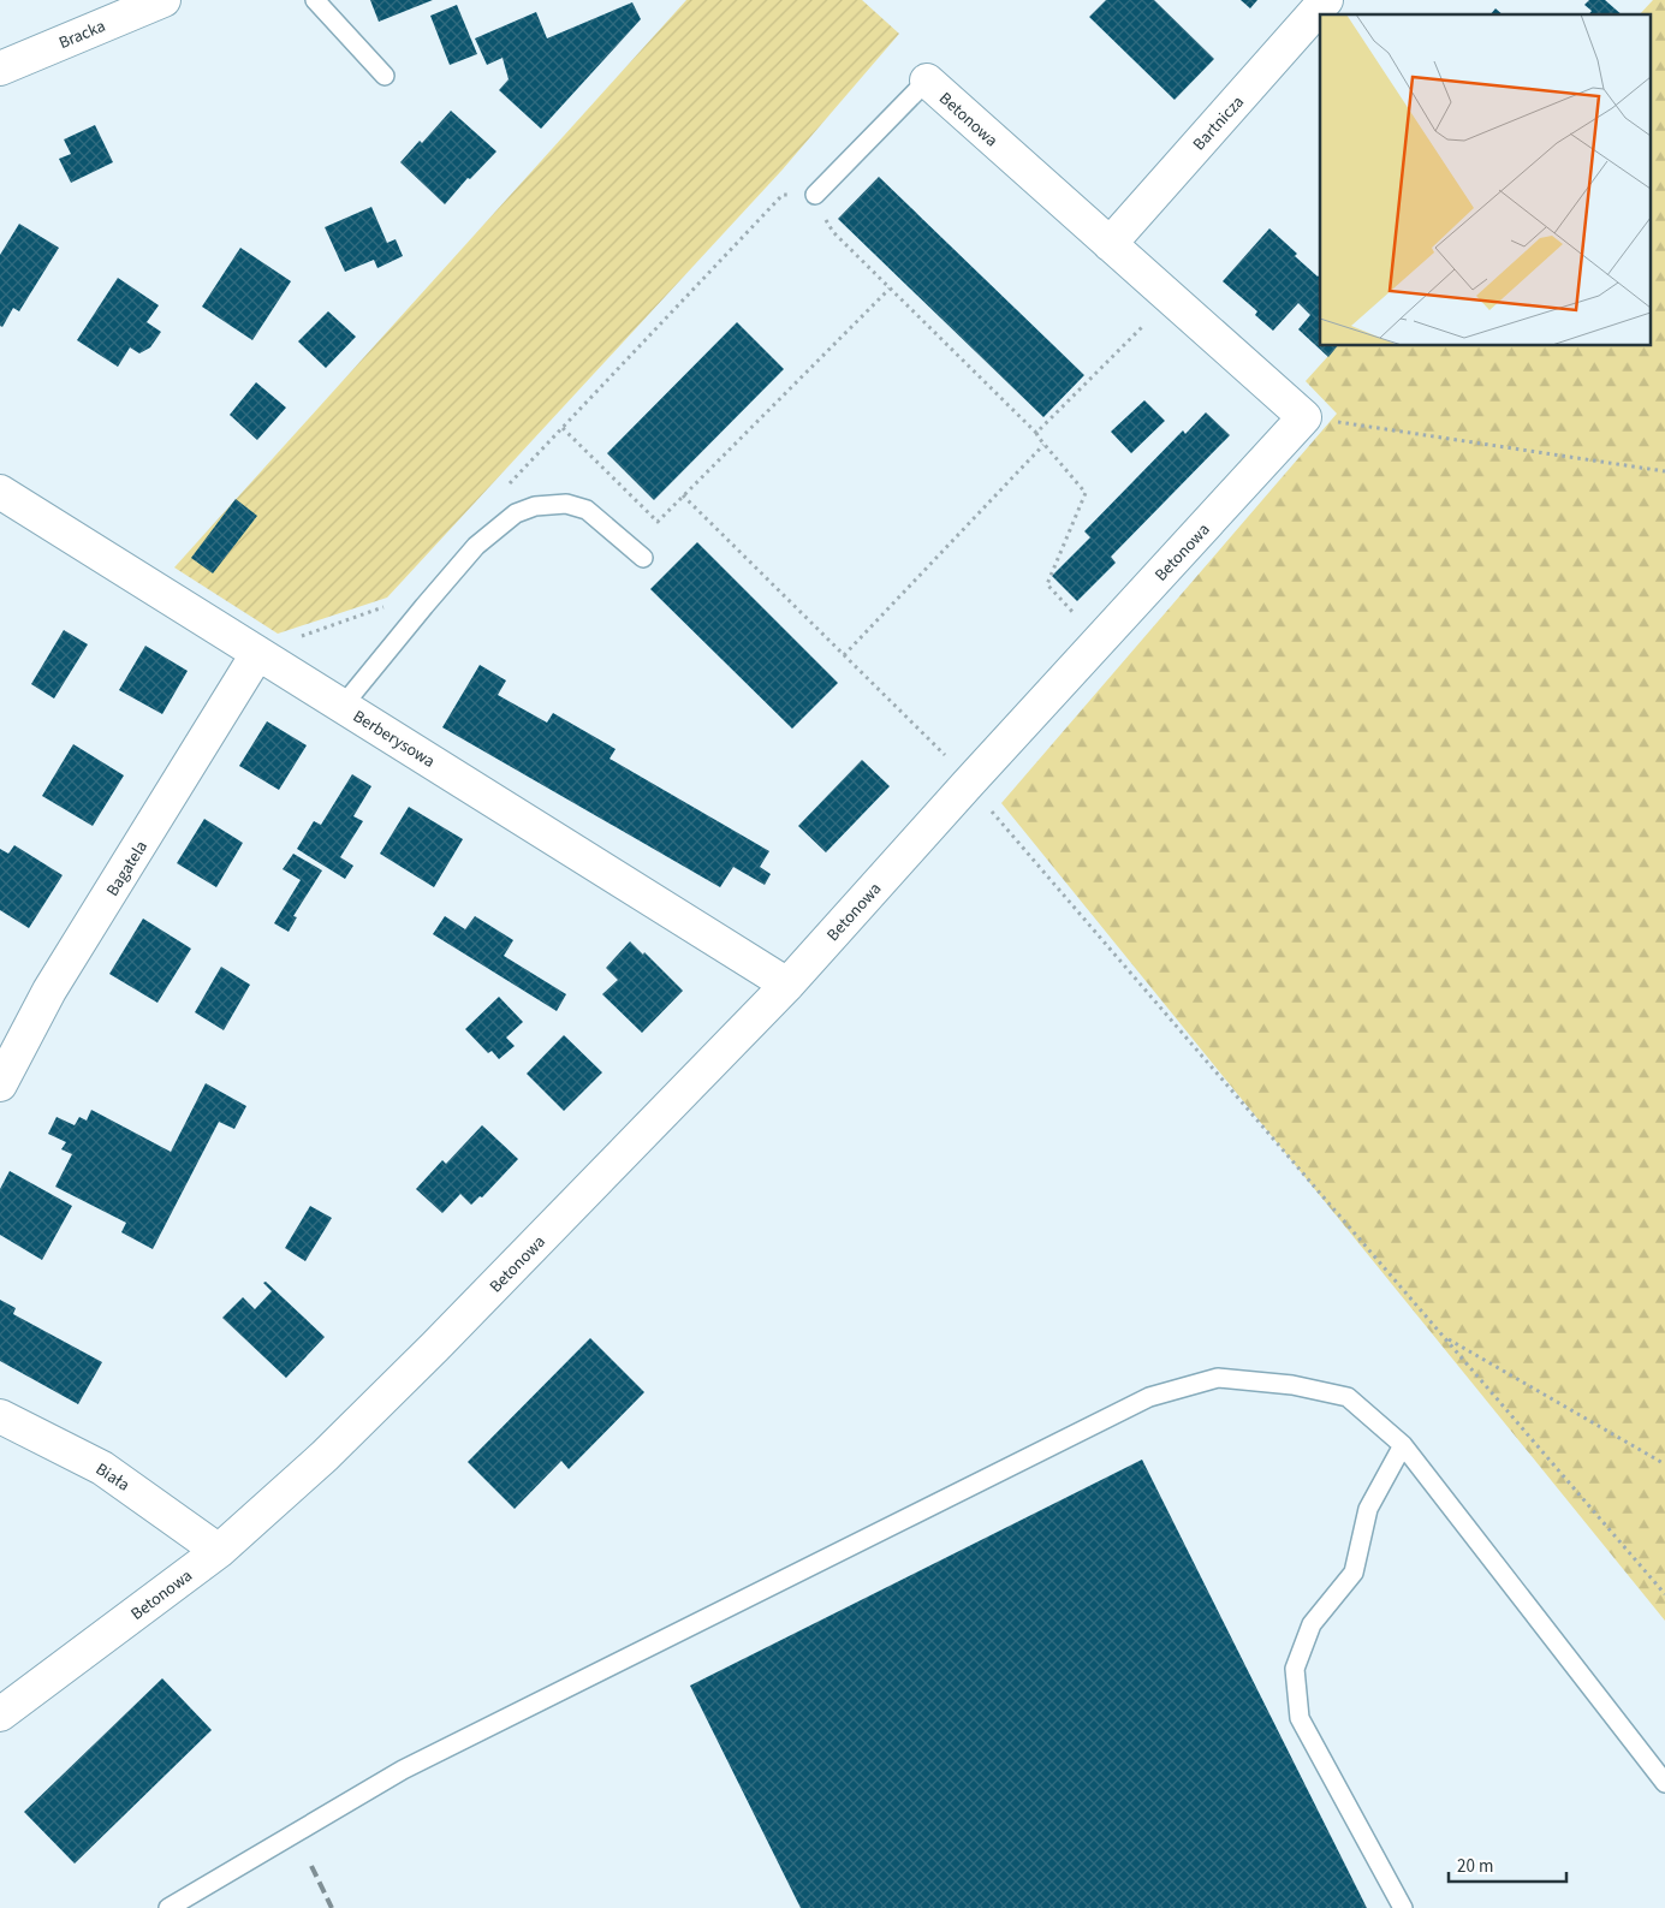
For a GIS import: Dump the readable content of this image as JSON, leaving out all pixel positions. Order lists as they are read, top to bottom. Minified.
{"streets":{"street":["Bracka","Betonowa","Bartnicza","Berberysowa","Bagatela","Biała"]},"crossings":[["Betonowa","Bartnicza"],["Betonowa","Berberysowa"],["Betonowa","Biała"],["Berberysowa","Bagatela"]],"scale_bar":"20 m"}
